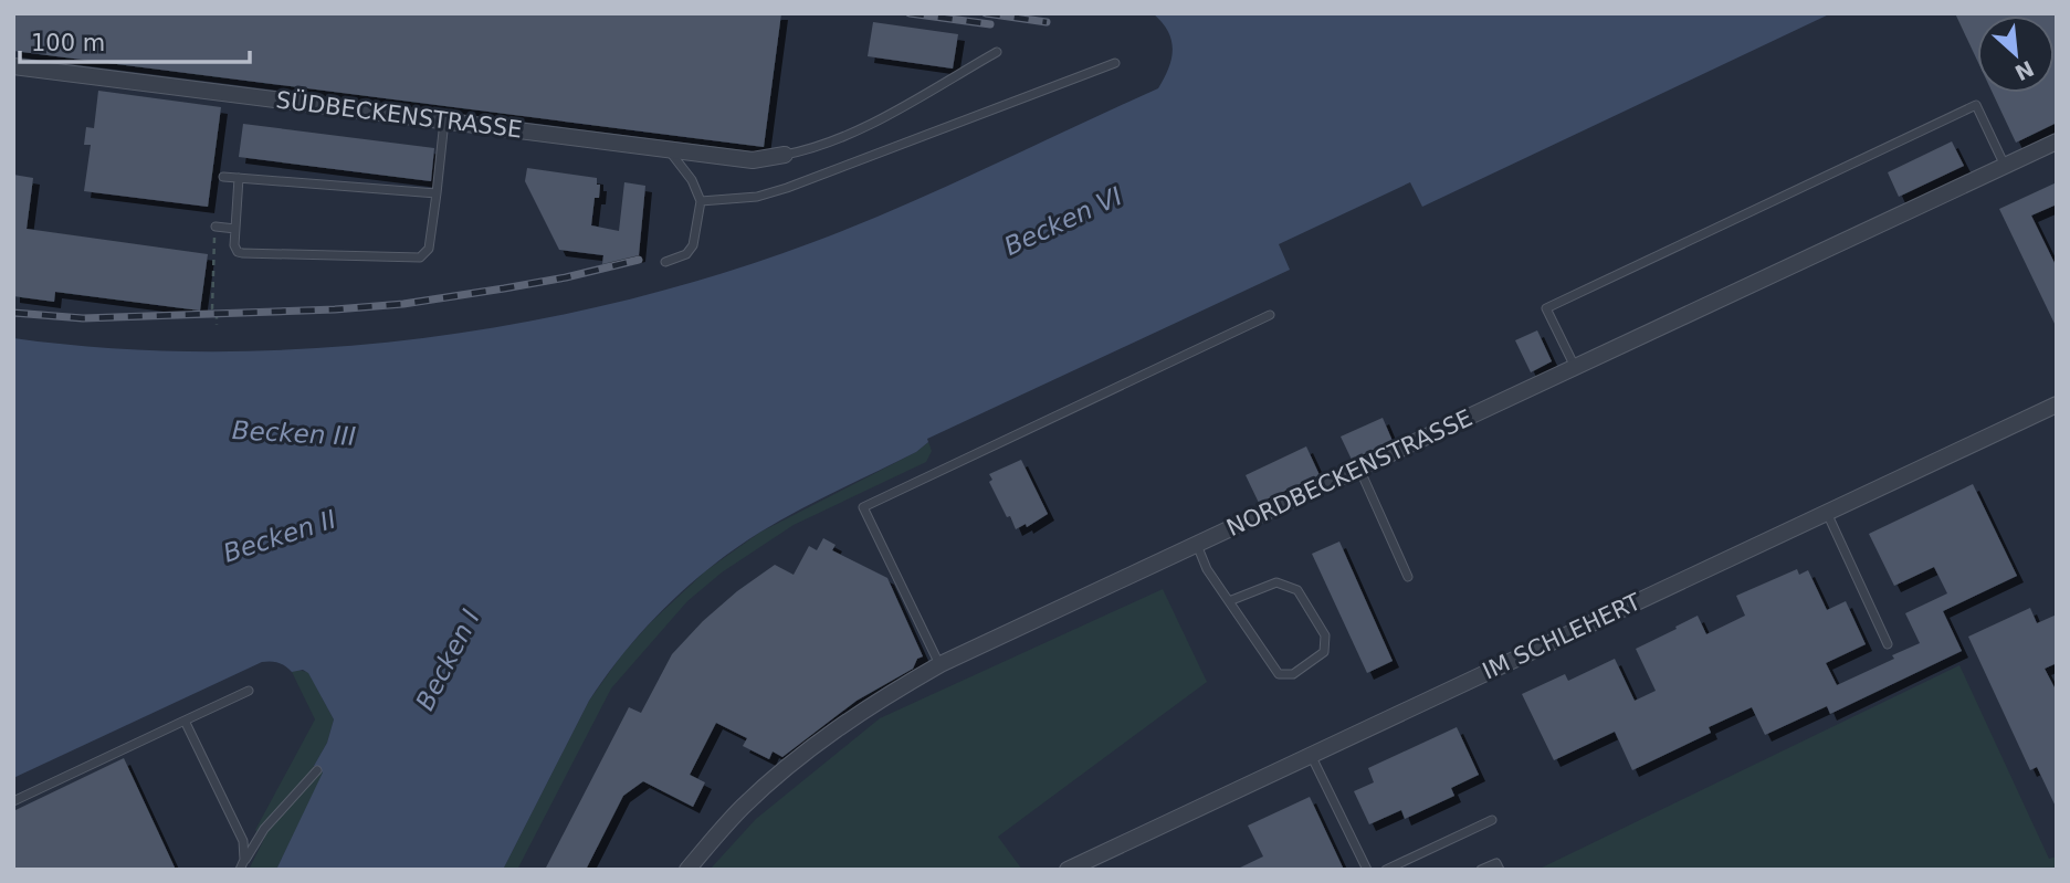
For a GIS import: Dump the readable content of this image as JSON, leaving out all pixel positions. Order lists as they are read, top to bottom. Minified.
{"streets":{"street":["SÜDBECKENSTRASSE","NORDBECKENSTRASSE","IM SCHLEHERT"]},"water":["Becken VI","Becken III","Becken II","Becken I"],"scale_bar":"100 m","north":"bottom right"}
